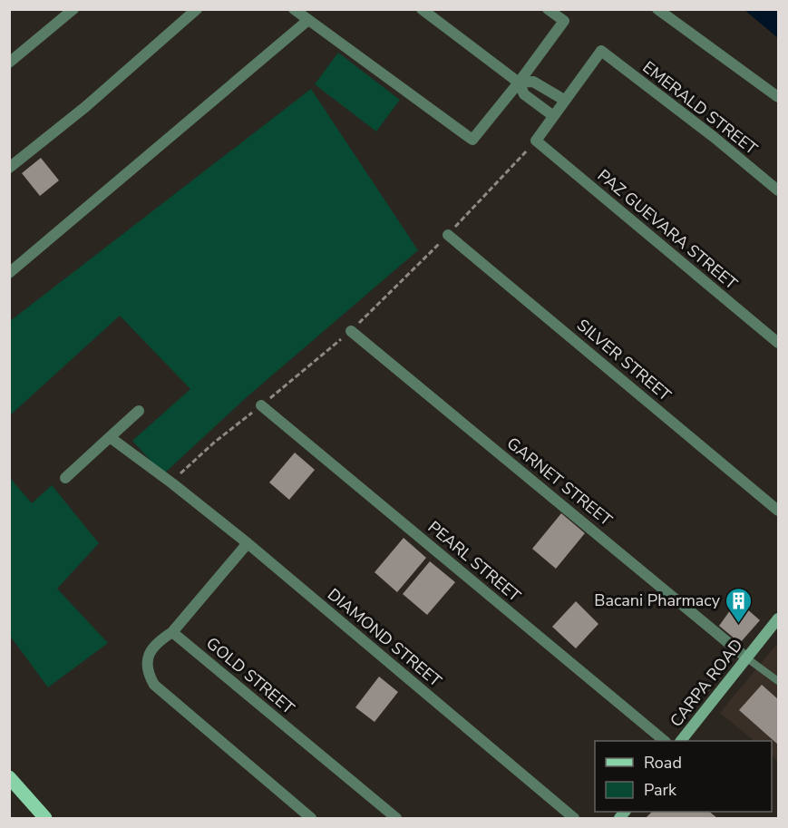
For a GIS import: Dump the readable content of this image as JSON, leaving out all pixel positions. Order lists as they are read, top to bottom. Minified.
{"streets":{"street":["EMERALD STREET","PAZ GUEVARA STREET","SILVER STREET","GARNET STREET","PEARL STREET","DIAMOND STREET","GOLD STREET","CARPA ROAD"]},"crossings":[["GARNET STREET","CARPA ROAD"]],"places":{"building":["Bacani Pharmacy"]},"legend":["Road","Park"]}
